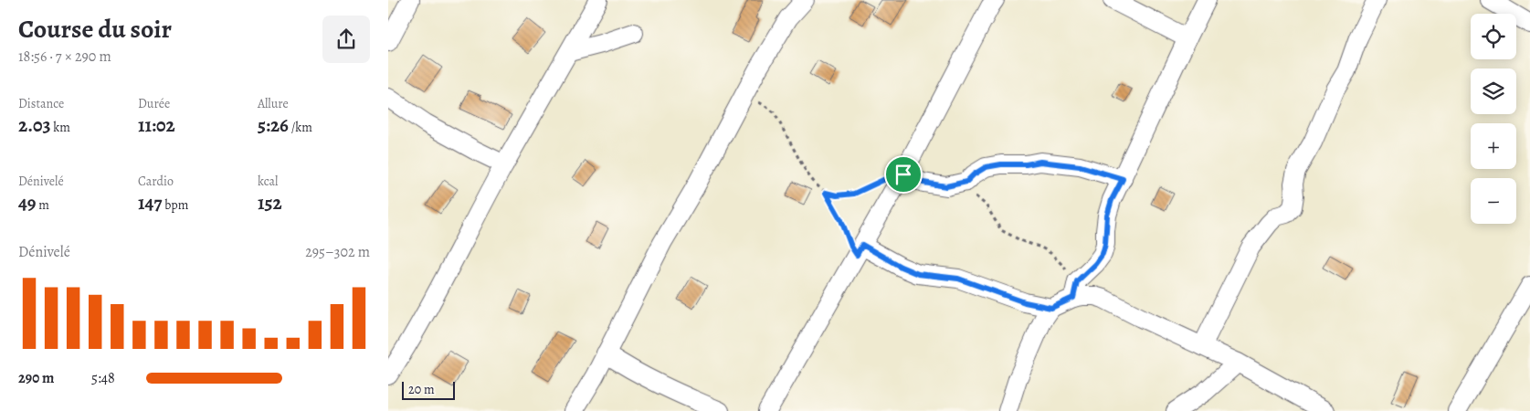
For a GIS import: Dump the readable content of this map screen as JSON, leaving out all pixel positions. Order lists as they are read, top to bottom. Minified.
{"scale_bar":"20 m","page":{"heading":["Course du soir","18:56 · 7 × 290 m"],"map_buttons":["+","−"],"stats":[["Distance","2.03 km"],["Durée","11:02"],["Allure","5:26 /km"],["Dénivelé","49 m"],["Cardio","147 bpm"],["kcal","152"]],"chart":["Dénivelé","295–302 m"],"list":[{"name":"290 m","note":"5:48"}],"scale":"20 m"}}
